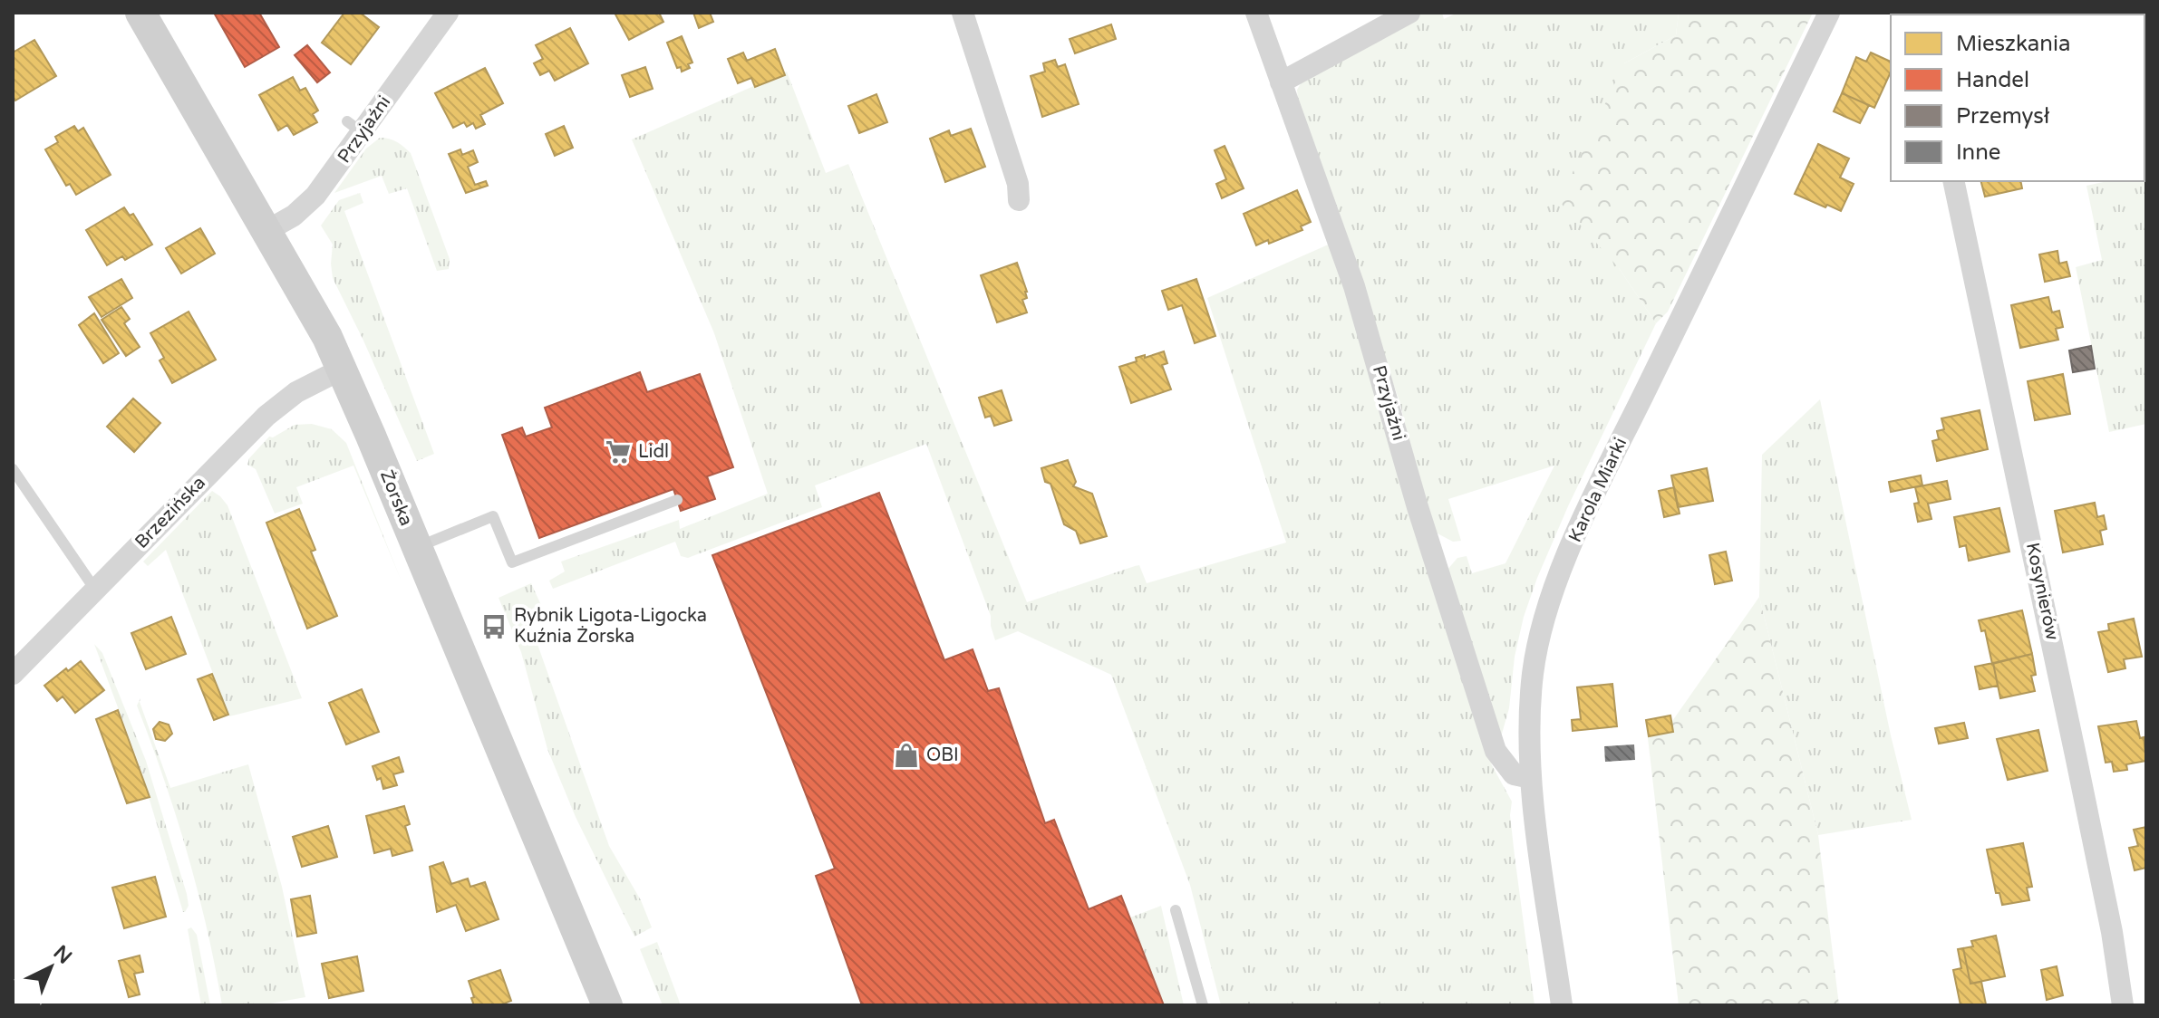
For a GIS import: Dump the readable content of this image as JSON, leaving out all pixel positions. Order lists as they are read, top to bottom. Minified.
{"streets":{"main road":["Żorska"],"street":["Przyjaźni","Karola Miarki","Brzezińska","Kosynierów"]},"crossings":[["Przyjaźni","Karola Miarki"],["Przyjaźni","Żorska"],["Żorska","Brzezińska"]],"places":{"supermarket":["Lidl"],"bus stop":["Rybnik Ligota-Ligocka Kuźnia Żorska"],"shop":["OBI"]},"legend":["Mieszkania","Handel","Przemysł","Inne"],"north":"top right"}
